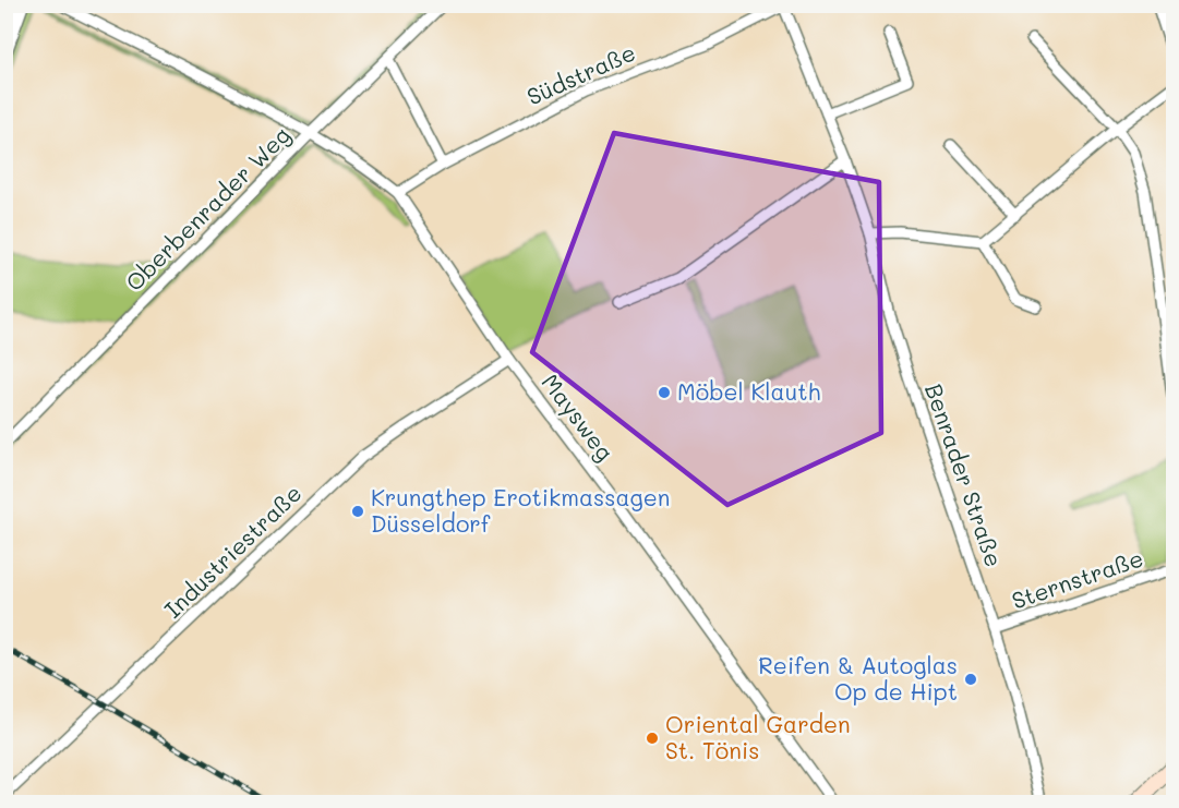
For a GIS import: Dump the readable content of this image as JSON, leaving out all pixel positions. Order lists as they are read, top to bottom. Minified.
{"streets":{"street":["Südstraße","Oberbenrader Weg","Maysweg","Benrader Straße","Industriestraße","Sternstraße"]},"crossings":[["Südstraße","Maysweg"],["Südstraße","Benrader Straße"],["Oberbenrader Weg","Maysweg"],["Maysweg","Industriestraße"],["Benrader Straße","Sternstraße"]],"places":["Möbel Klauth","Krungthep Erotikmassagen Düsseldorf","Reifen & Autoglas Op de Hipt","Oriental Garden St. Tönis"]}
